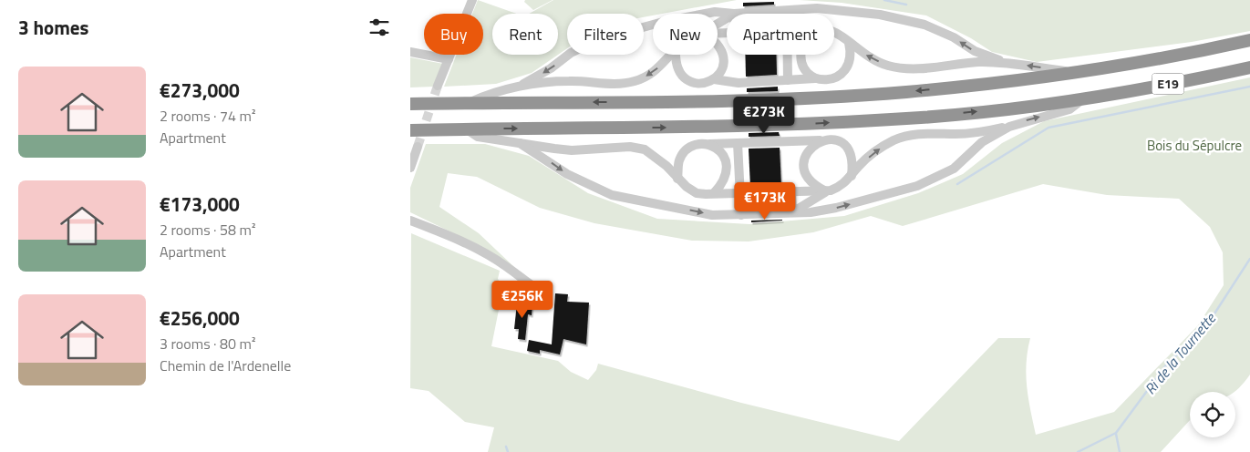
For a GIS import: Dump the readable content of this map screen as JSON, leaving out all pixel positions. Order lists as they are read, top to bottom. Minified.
{"streets":{"highway":["E19"]},"water":["Ri de la Tournette"],"parks":["Bois du Sépulcre"],"page":{"heading":"3 homes","chip":["Buy","Rent","Filters","New","Apartment"],"list":[{"name":"€273,000","note":"2 rooms · 74 m² · Apartment"},{"name":"€173,000","note":"2 rooms · 58 m² · Apartment"},{"name":"€256,000","note":"3 rooms · 80 m² · Chemin de l'Ardenelle"}],"price":["€273K","€173K","€256K"]}}
